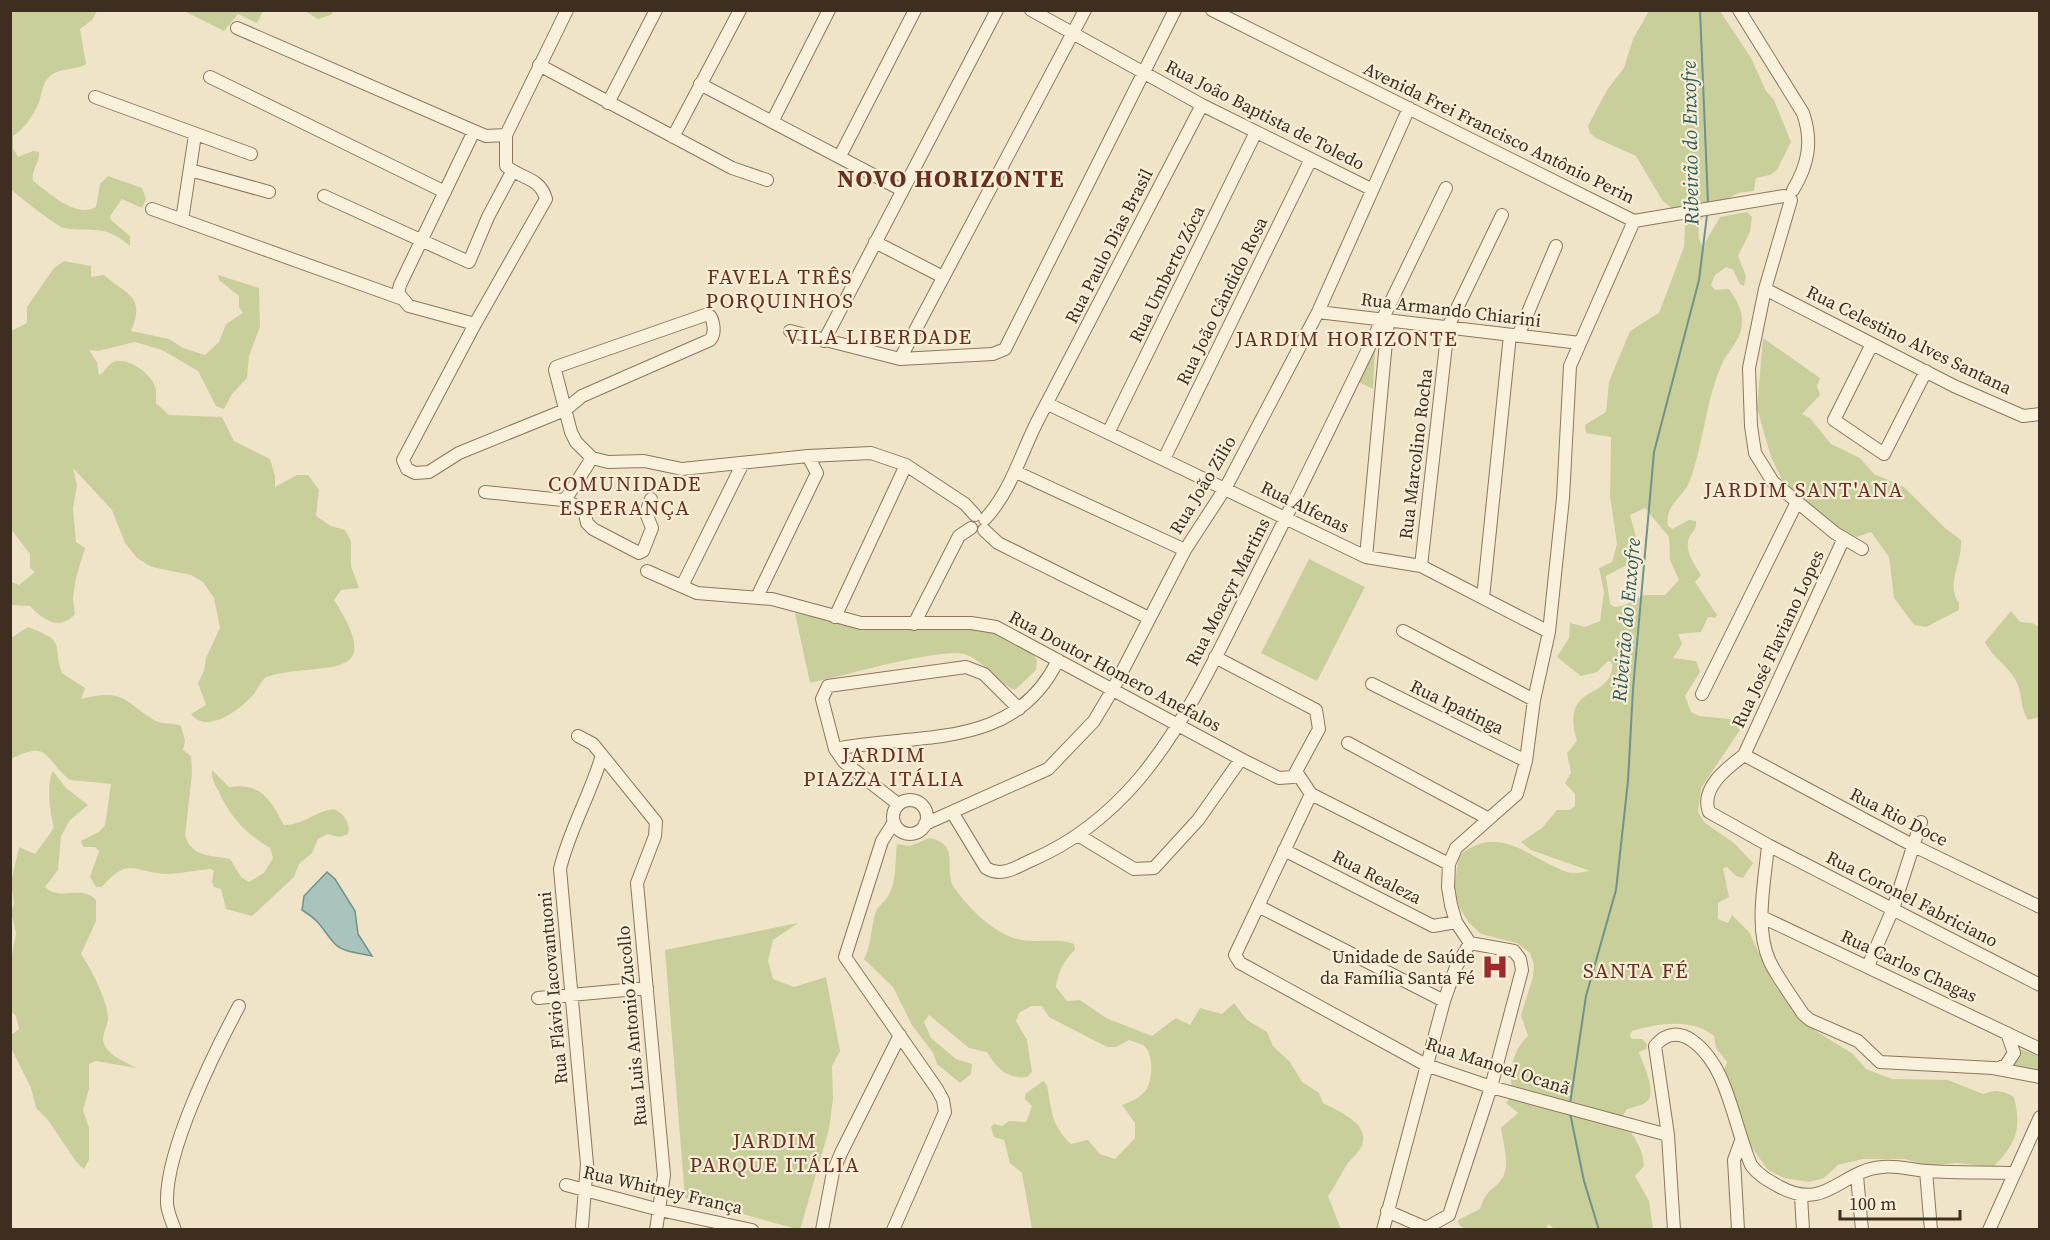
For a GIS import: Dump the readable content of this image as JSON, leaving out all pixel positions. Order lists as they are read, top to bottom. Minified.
{"streets":{"street":["Rua João Baptista de Toledo","Avenida Frei Francisco Antônio Perin","Rua Paulo Dias Brasil","Rua Umberto Zóca","Rua João Cândido Rosa","Rua Armando Chiarini","Rua Celestino Alves Santana","Rua Marcolino Rocha","Rua João Zilio","Rua Alfenas","Rua Moacyr Martins","Rua José Flaviano Lopes","Rua Doutor Homero Anefalos","Rua Ipatinga","Rua Rio Doce","Rua Realeza","Rua Coronel Fabriciano","Rua Carlos Chagas","Rua Flávio Iacovantuoni","Rua Luis Antonio Zucollo","Rua Manoel Ocanã","Rua Whitney França"]},"crossings":[["Rua João Baptista de Toledo","Rua Paulo Dias Brasil"],["Rua João Baptista de Toledo","Rua Umberto Zóca"],["Rua João Baptista de Toledo","Rua João Cândido Rosa"],["Rua João Baptista de Toledo","Rua João Zilio"],["Avenida Frei Francisco Antônio Perin","Rua João Zilio"],["Rua Paulo Dias Brasil","Rua Alfenas"],["Rua Umberto Zóca","Rua Alfenas"],["Rua João Cândido Rosa","Rua Alfenas"],["Rua Armando Chiarini","Rua Marcolino Rocha"],["Rua Armando Chiarini","Rua João Zilio"],["Rua Armando Chiarini","Rua Moacyr Martins"],["Rua Marcolino Rocha","Rua Alfenas"],["Rua João Zilio","Rua Alfenas"],["Rua João Zilio","Rua Moacyr Martins"],["Rua João Zilio","Rua Doutor Homero Anefalos"],["Rua Alfenas","Rua Moacyr Martins"],["Rua Moacyr Martins","Rua Doutor Homero Anefalos"],["Rua José Flaviano Lopes","Rua Rio Doce"],["Rua José Flaviano Lopes","Rua Coronel Fabriciano"],["Rua Rio Doce","Rua Coronel Fabriciano"],["Rua Flávio Iacovantuoni","Rua Luis Antonio Zucollo"],["Rua Flávio Iacovantuoni","Rua Whitney França"],["Rua Luis Antonio Zucollo","Rua Whitney França"]],"districts":["NOVO HORIZONTE","FAVELA TRÊS PORQUINHOS","VILA LIBERDADE","JARDIM HORIZONTE","COMUNIDADE ESPERANÇA","JARDIM SANT'ANA","JARDIM PIAZZA ITÁLIA","SANTA FÉ","JARDIM PARQUE ITÁLIA"],"water":["Ribeirão do Enxofre"],"places":{"hospital":["Unidade de Saúde da Família Santa Fé"]},"scale_bar":"100 m"}
